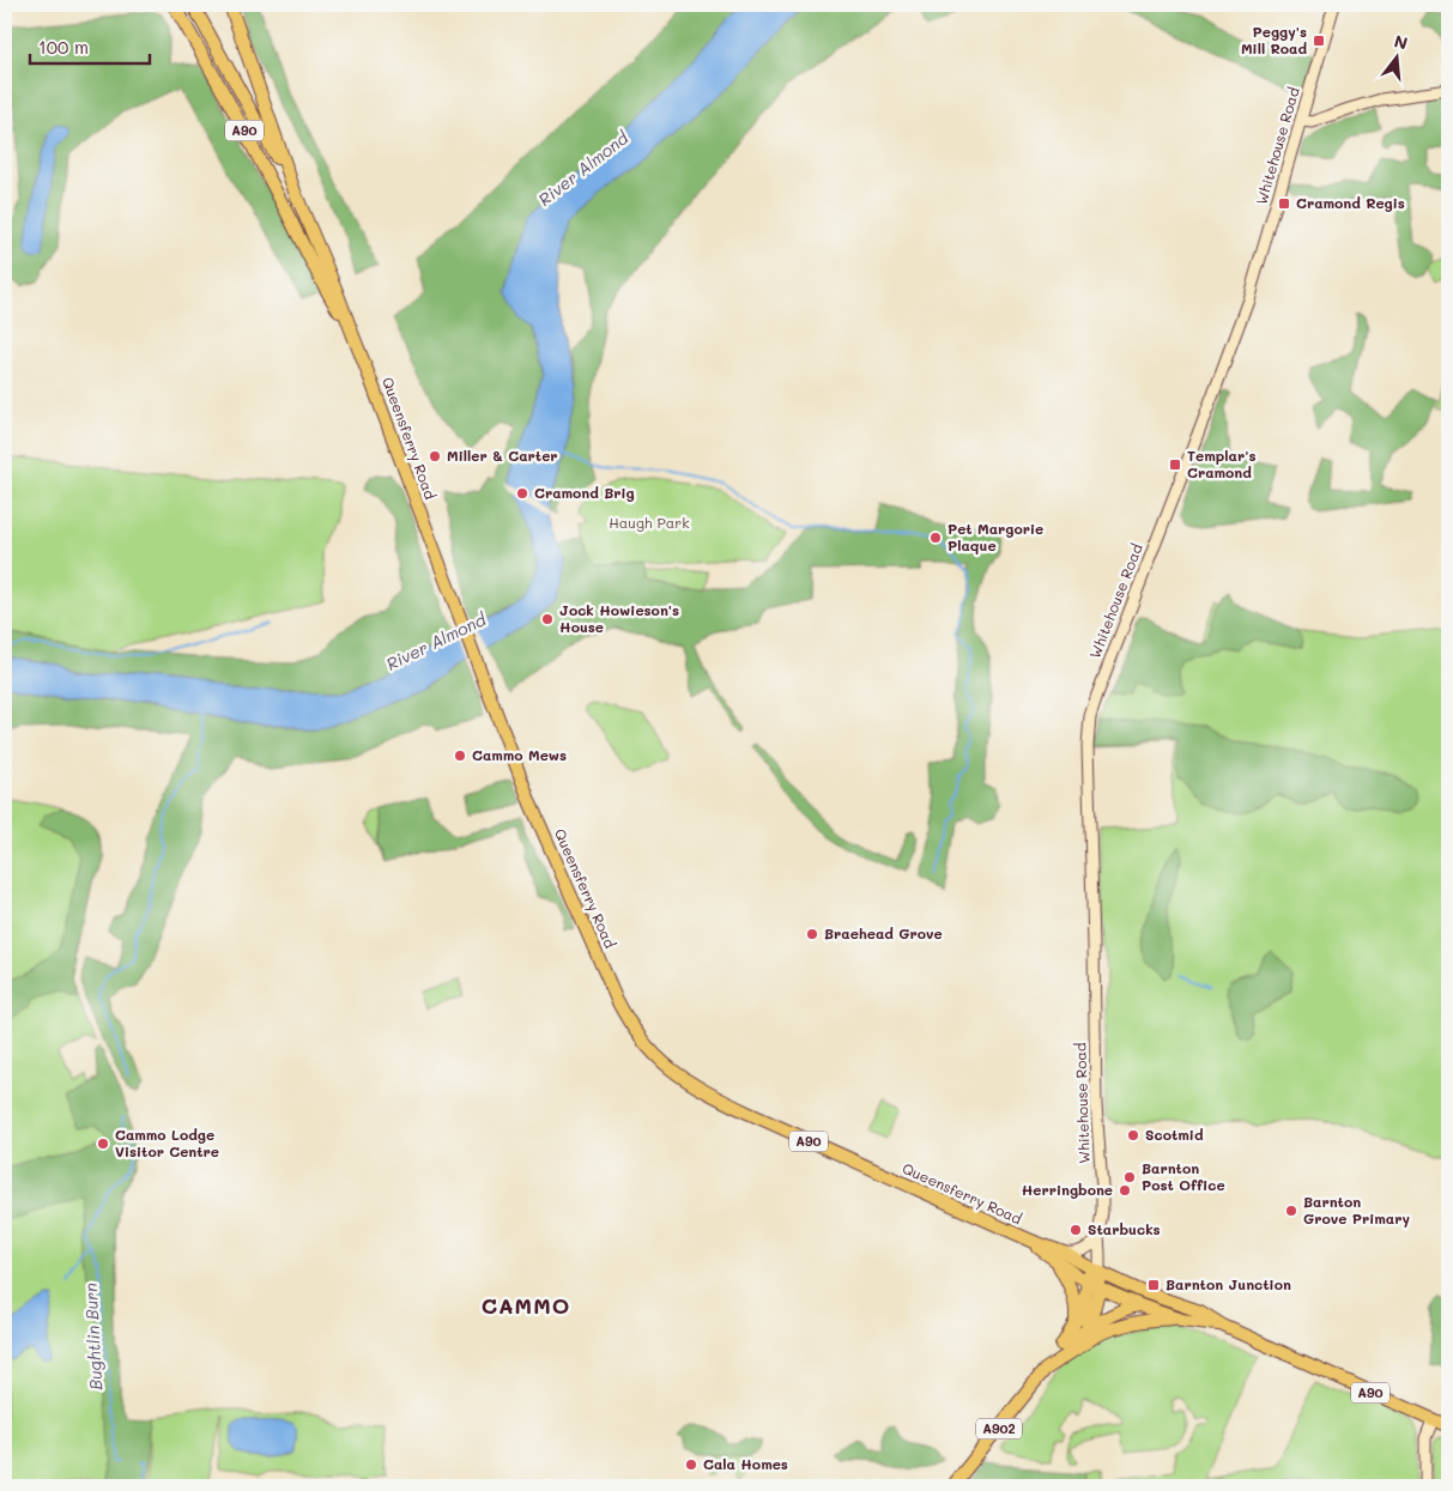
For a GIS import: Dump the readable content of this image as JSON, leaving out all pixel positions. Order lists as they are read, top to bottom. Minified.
{"streets":{"main road":["A90","Queensferry Road","A902"],"street":["Whitehouse Road"]},"crossings":[["A90","Queensferry Road"],["Whitehouse Road","Queensferry Road"],["Whitehouse Road","A902"],["Queensferry Road","A902"]],"districts":["CAMMO"],"water":["River Almond","Bughtlin Burn"],"parks":["Haugh Park"],"places":{"transit":["Peggy's Mill Road","Cramond Regis","Templar's Cramond","Barnton Junction"],"other":["Miller & Carter","Cramond Brig","Pet Margorie Plaque","Jock Howieson's House","Cammo Mews","Braehead Grove","Scotmid","Cammo Lodge Visitor Centre","Barnton Post Office","Herringbone","Barnton Grove Primary","Starbucks","Cala Homes"]},"scale_bar":"100 m","north":"top"}
